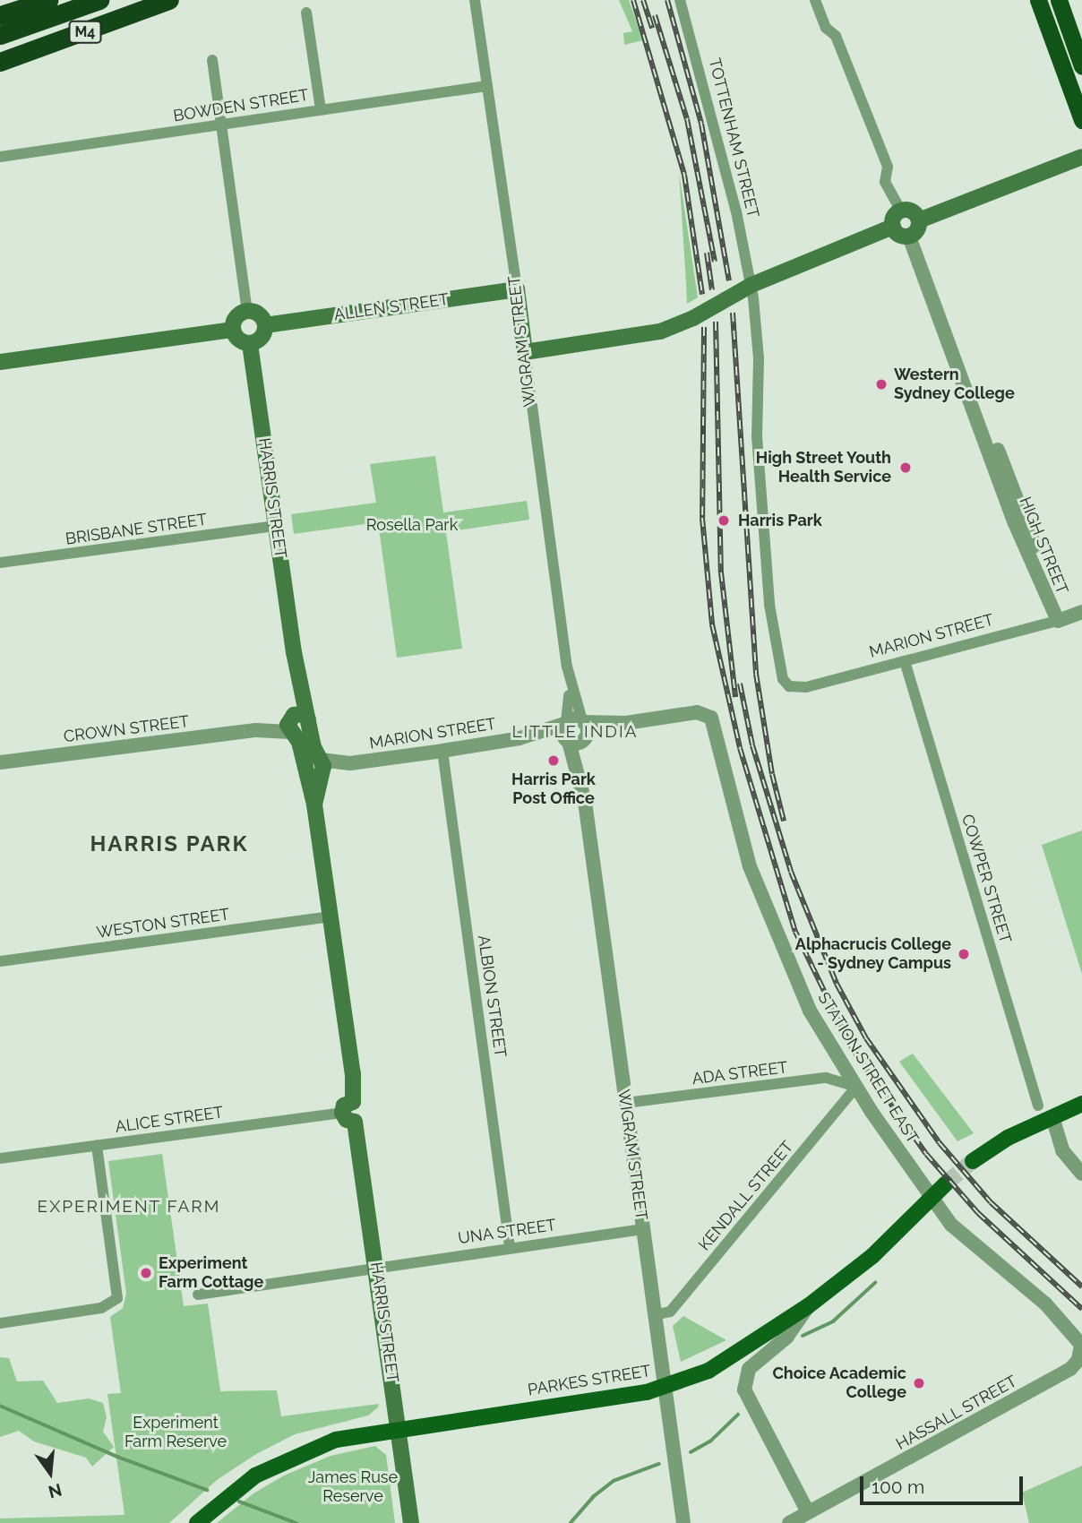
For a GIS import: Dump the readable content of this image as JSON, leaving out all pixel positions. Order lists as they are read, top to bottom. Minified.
{"streets":{"highway":["M4"],"main road":["ALLEN STREET","WIGRAM STREET","HARRIS STREET","PARKES STREET"],"street":["BOWDEN STREET","TOTTENHAM STREET","BRISBANE STREET","HIGH STREET","MARION STREET","CROWN STREET","COWPER STREET","WESTON STREET","ALBION STREET","STATION STREET EAST","ADA STREET","ALICE STREET","KENDALL STREET","UNA STREET","HASSALL STREET"]},"crossings":[["BOWDEN STREET","WIGRAM STREET"],["TOTTENHAM STREET","MARION STREET"],["ALLEN STREET","WIGRAM STREET"],["ALLEN STREET","HARRIS STREET"],["WIGRAM STREET","MARION STREET"],["WIGRAM STREET","ADA STREET"],["WIGRAM STREET","KENDALL STREET"],["WIGRAM STREET","UNA STREET"],["WIGRAM STREET","PARKES STREET"],["HARRIS STREET","BRISBANE STREET"],["HARRIS STREET","MARION STREET"],["HARRIS STREET","CROWN STREET"],["HARRIS STREET","WESTON STREET"],["HARRIS STREET","ALICE STREET"],["HARRIS STREET","UNA STREET"],["HARRIS STREET","PARKES STREET"],["HIGH STREET","MARION STREET"],["MARION STREET","COWPER STREET"],["MARION STREET","ALBION STREET"],["MARION STREET","STATION STREET EAST"],["ALBION STREET","UNA STREET"],["STATION STREET EAST","ADA STREET"],["STATION STREET EAST","KENDALL STREET"],["STATION STREET EAST","PARKES STREET"],["STATION STREET EAST","HASSALL STREET"],["ADA STREET","KENDALL STREET"]],"districts":["LITTLE INDIA","HARRIS PARK","EXPERIMENT FARM"],"parks":["Rosella Park","Experiment Farm Reserve","James Ruse Reserve"],"places":["Western Sydney College","High Street Youth Health Service","Harris Park","Harris Park Post Office","Alphacrucis College - Sydney Campus","Experiment Farm Cottage","Choice Academic College"],"scale_bar":"100 m","north":"bottom"}
